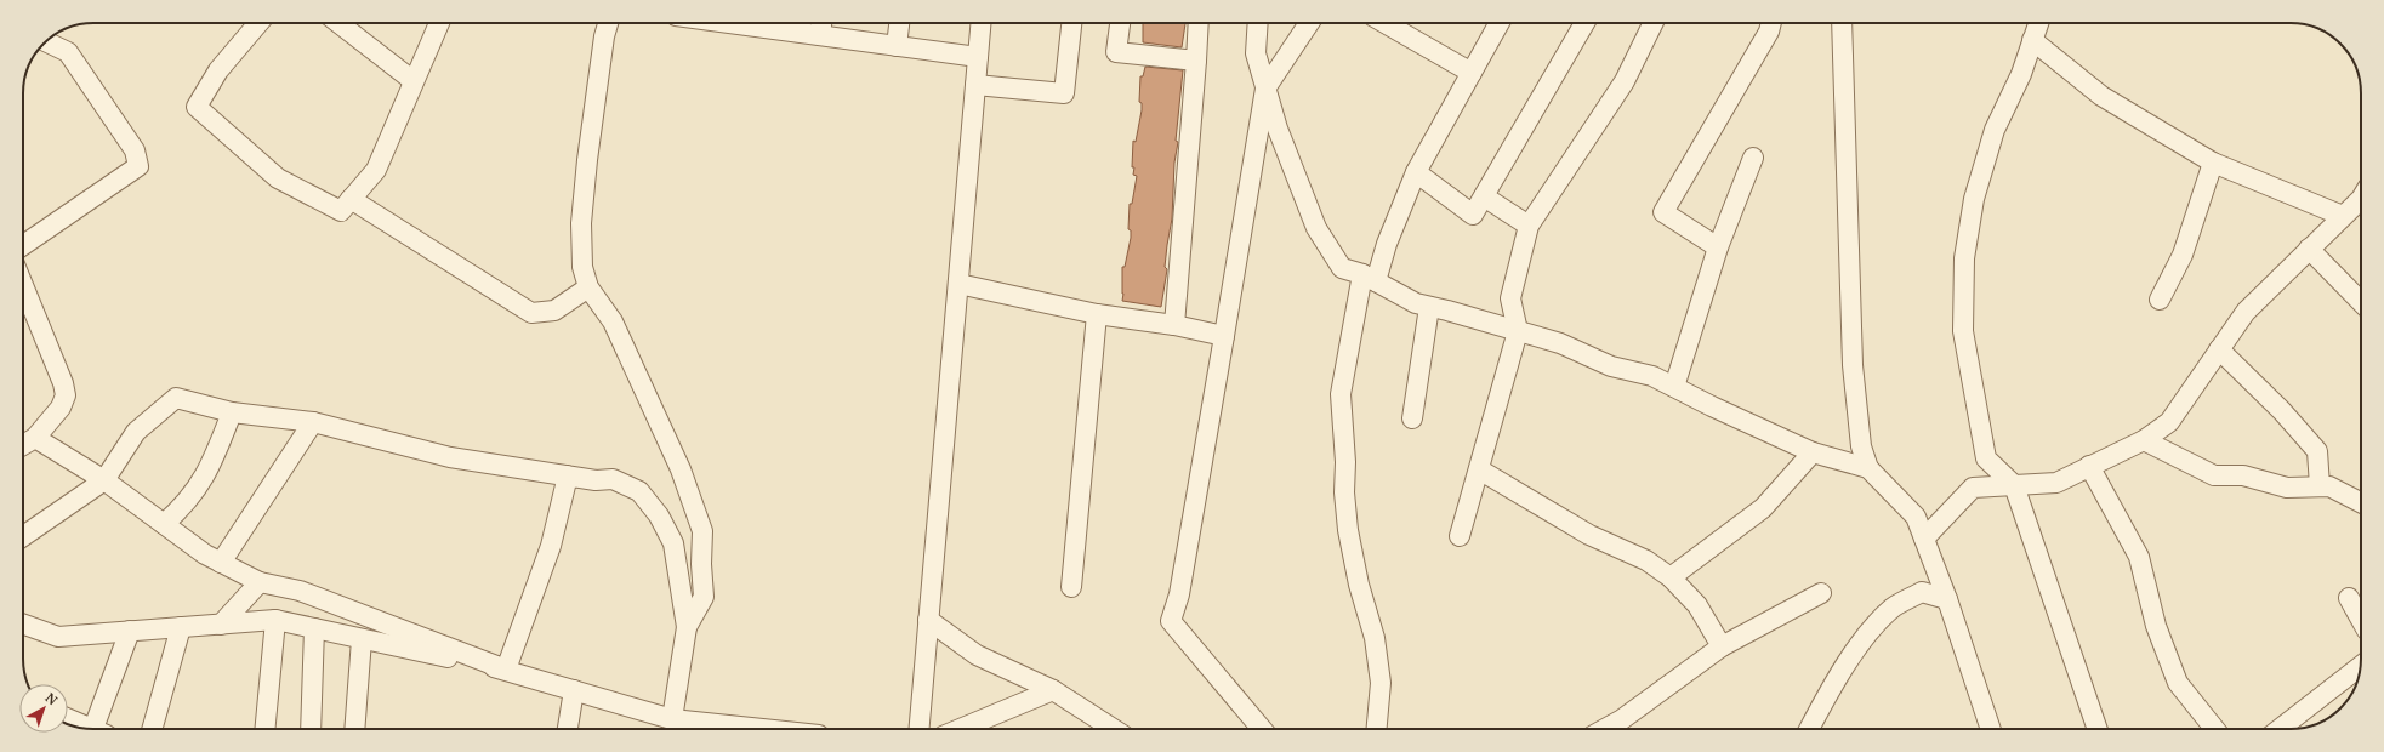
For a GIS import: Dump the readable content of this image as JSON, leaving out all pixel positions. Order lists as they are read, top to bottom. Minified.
{"north":"top right"}
